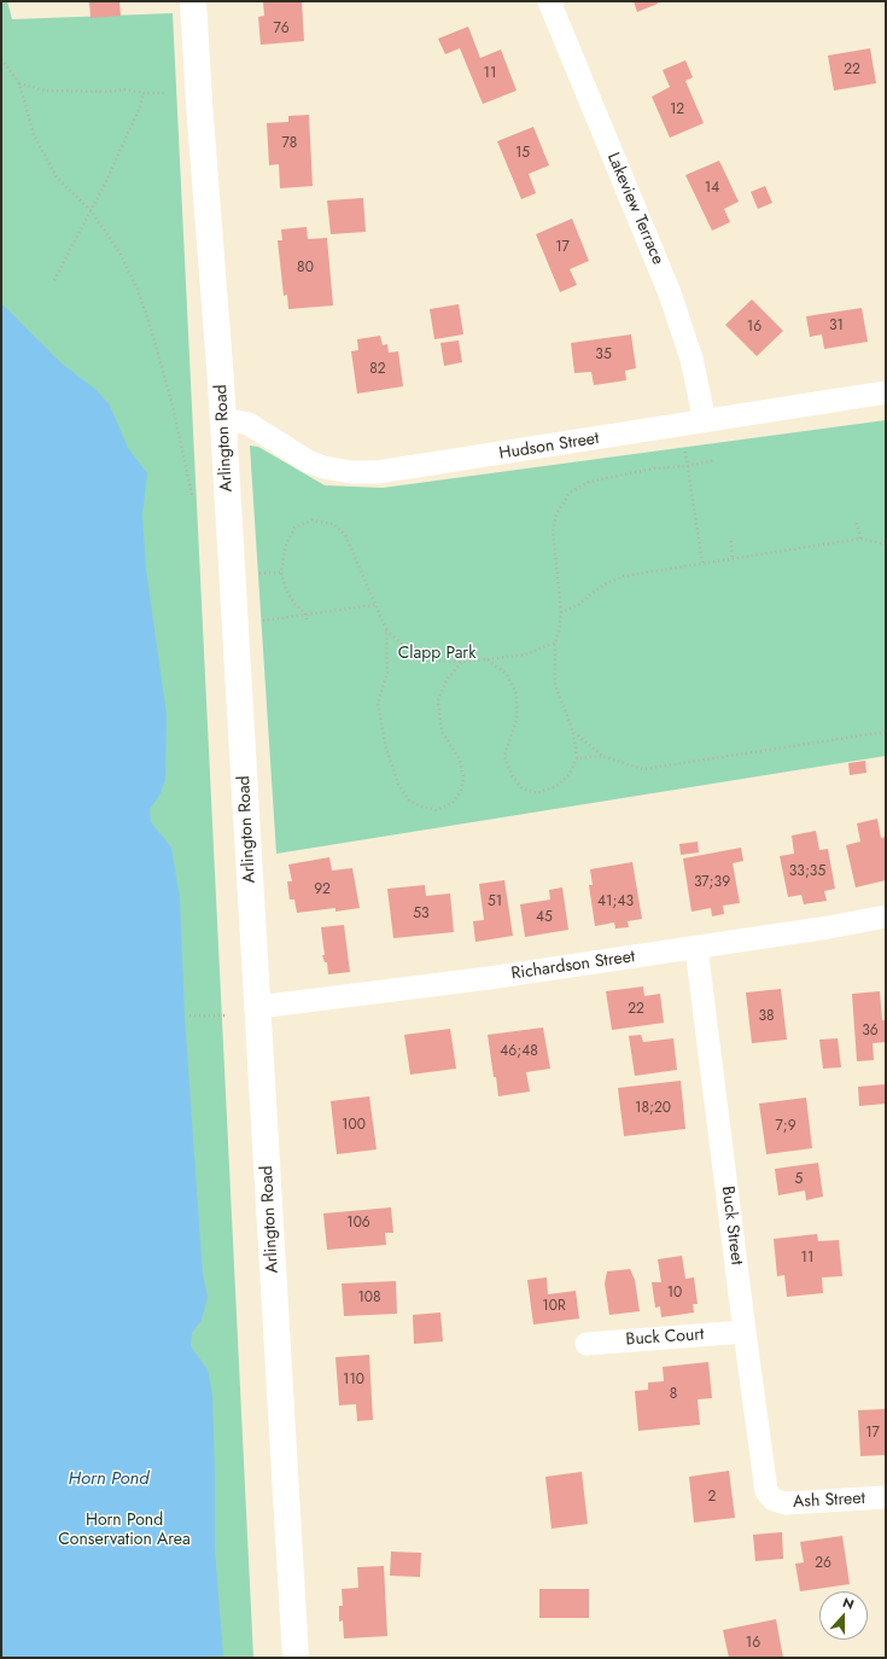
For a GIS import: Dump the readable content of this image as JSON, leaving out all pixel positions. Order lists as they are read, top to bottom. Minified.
{"streets":{"street":["Lakeview Terrace","Arlington Road","Hudson Street","Richardson Street","Buck Street","Buck Court","Ash Street"]},"crossings":[["Lakeview Terrace","Hudson Street"],["Arlington Road","Hudson Street"],["Arlington Road","Richardson Street"],["Richardson Street","Buck Street"],["Buck Street","Buck Court"],["Buck Street","Ash Street"]],"water":["Horn Pond"],"parks":["Clapp Park","Horn Pond Conservation Area"],"house_numbers":["76","22","11","12","78","15","14","17","80","31","16","35","82","33;35","37;39","92","51","41;43","53","45","22","38","36","46;48","18;20","100","7;9","5","106","11","10","108","10R","110","8","17","2","26","16"],"north":"top"}
